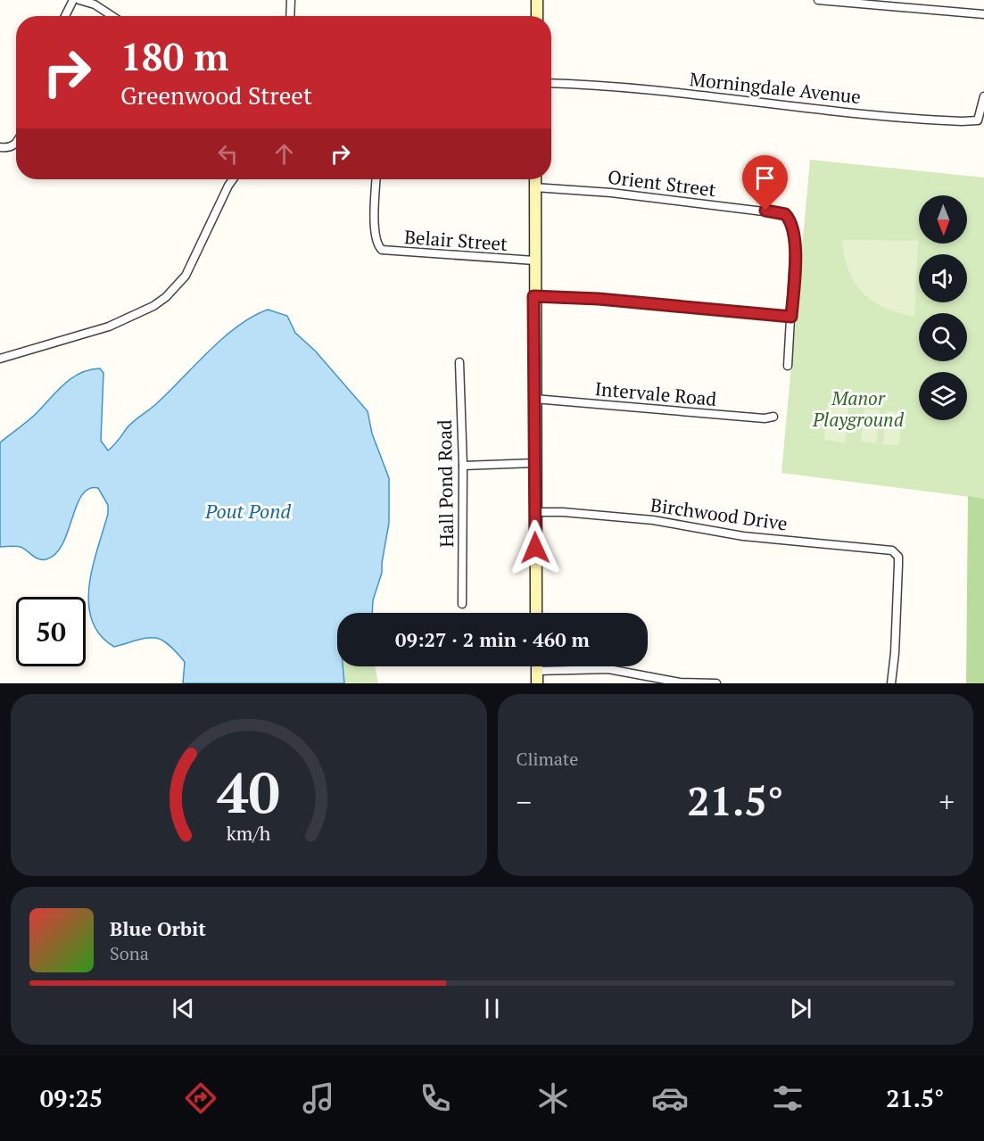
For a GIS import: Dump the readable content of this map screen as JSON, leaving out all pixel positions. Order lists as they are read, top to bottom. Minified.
{"streets":{"street":["Morningdale Avenue","Orient Street","Belair Street","Intervale Road","Hall Pond Road","Birchwood Drive"]},"water":["Pout Pond"],"parks":["Manor Playground"],"north":"bottom","page":{"turn":["180 m","Greenwood Street"],"limit":"50","trip":"09:27 · 2 min · 460 m","tile":"Climate","heat":["−","21.5°","+"],"song":["Blue Orbit","Sona"],"tabs":["09:25","21.5°"],"gauge":["40","km/h"]}}
